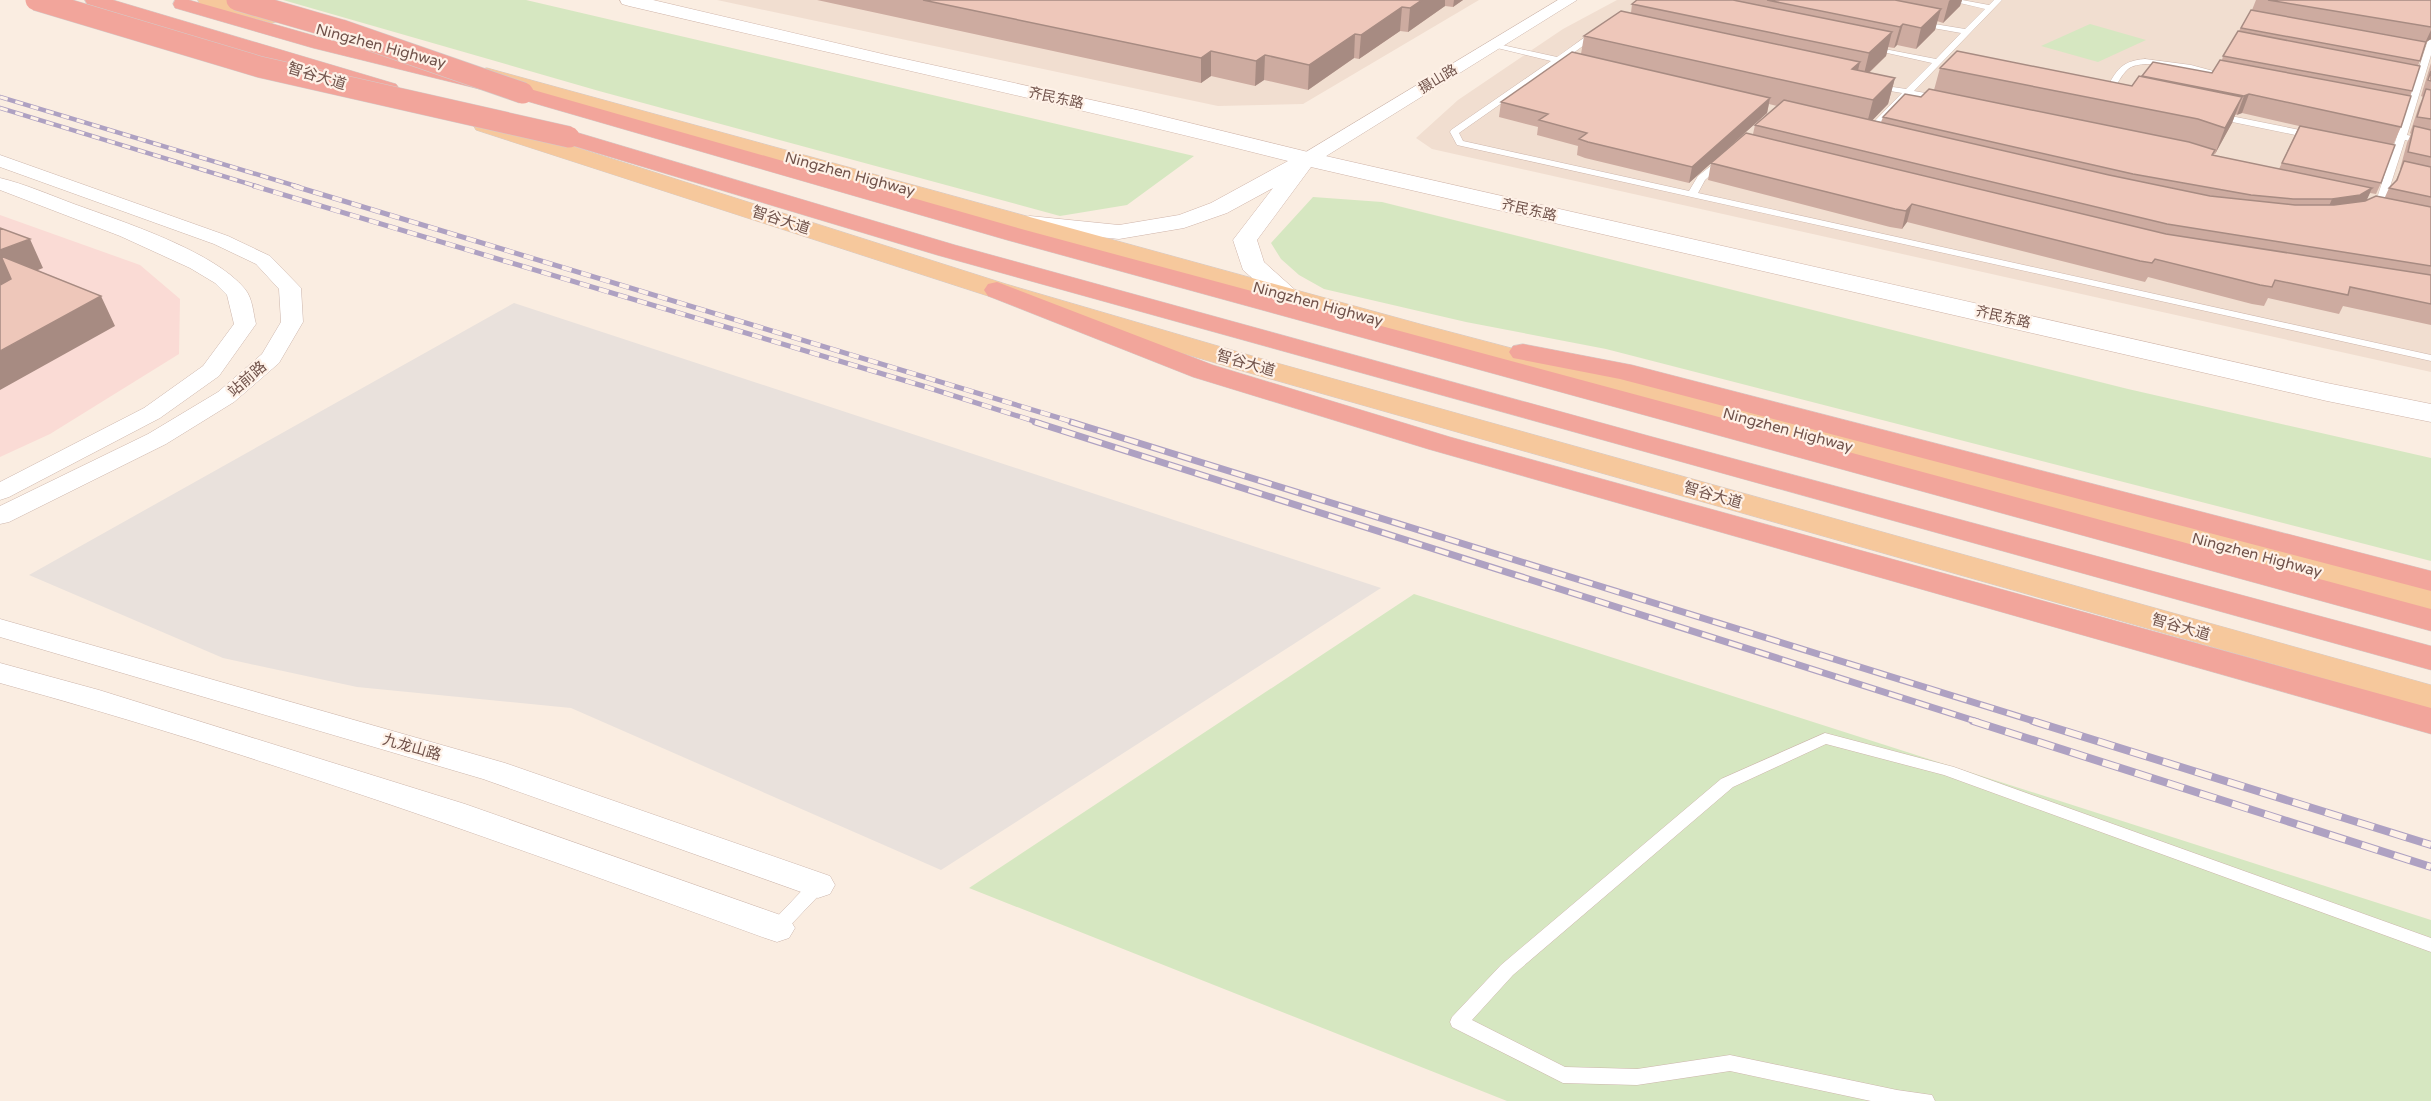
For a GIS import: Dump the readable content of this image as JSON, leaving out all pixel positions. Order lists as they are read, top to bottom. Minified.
{"streets":{"highway":["智谷大道"],"main road":["Ningzhen Highway"],"street":["摄山路","齐民东路","站前路","九龙山路"]},"crossings":[["摄山路","齐民东路"]]}
